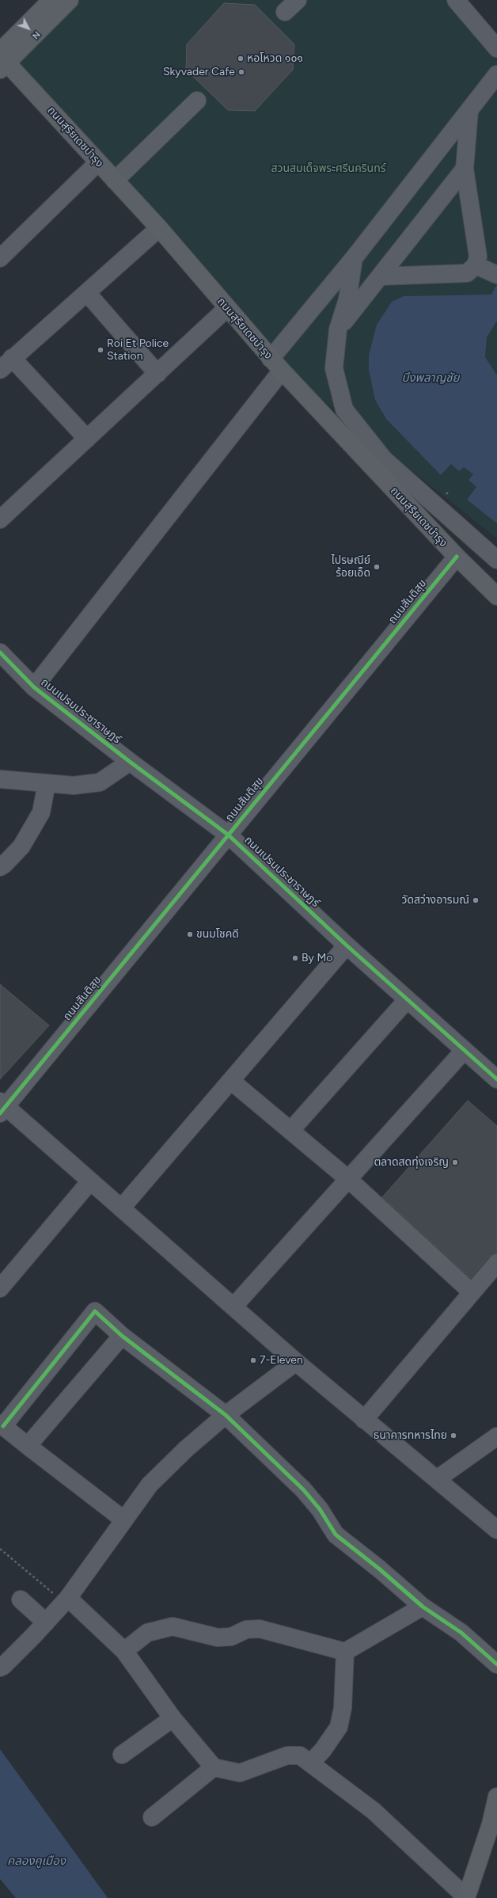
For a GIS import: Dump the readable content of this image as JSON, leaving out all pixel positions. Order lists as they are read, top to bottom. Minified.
{"streets":{"main road":["ถนนสุริยเดชบำรุง"],"street":["ถนนสันติสุข","ถนนเปรมประชาราษฏร์"]},"crossings":[["ถนนสุริยเดชบำรุง","ถนนสันติสุข"],["ถนนสันติสุข","ถนนเปรมประชาราษฏร์"]],"water":["บึงพลาญชัย","คลองคูเมือง"],"parks":["สวนสมเด็จพระศรีนครินทร์"],"places":["หอโหวด ๑๐๑","Skyvader Cafe","Roi Et Police Station","ไปรษณีย์ ร้อยเอ็ด","วัดสว่างอารมณ์","ขนมโชคดี","By Mo","ตลาดสดทุ่งเจริญ","7-Eleven","ธนาคารทหารไทย"],"north":"bottom right"}
